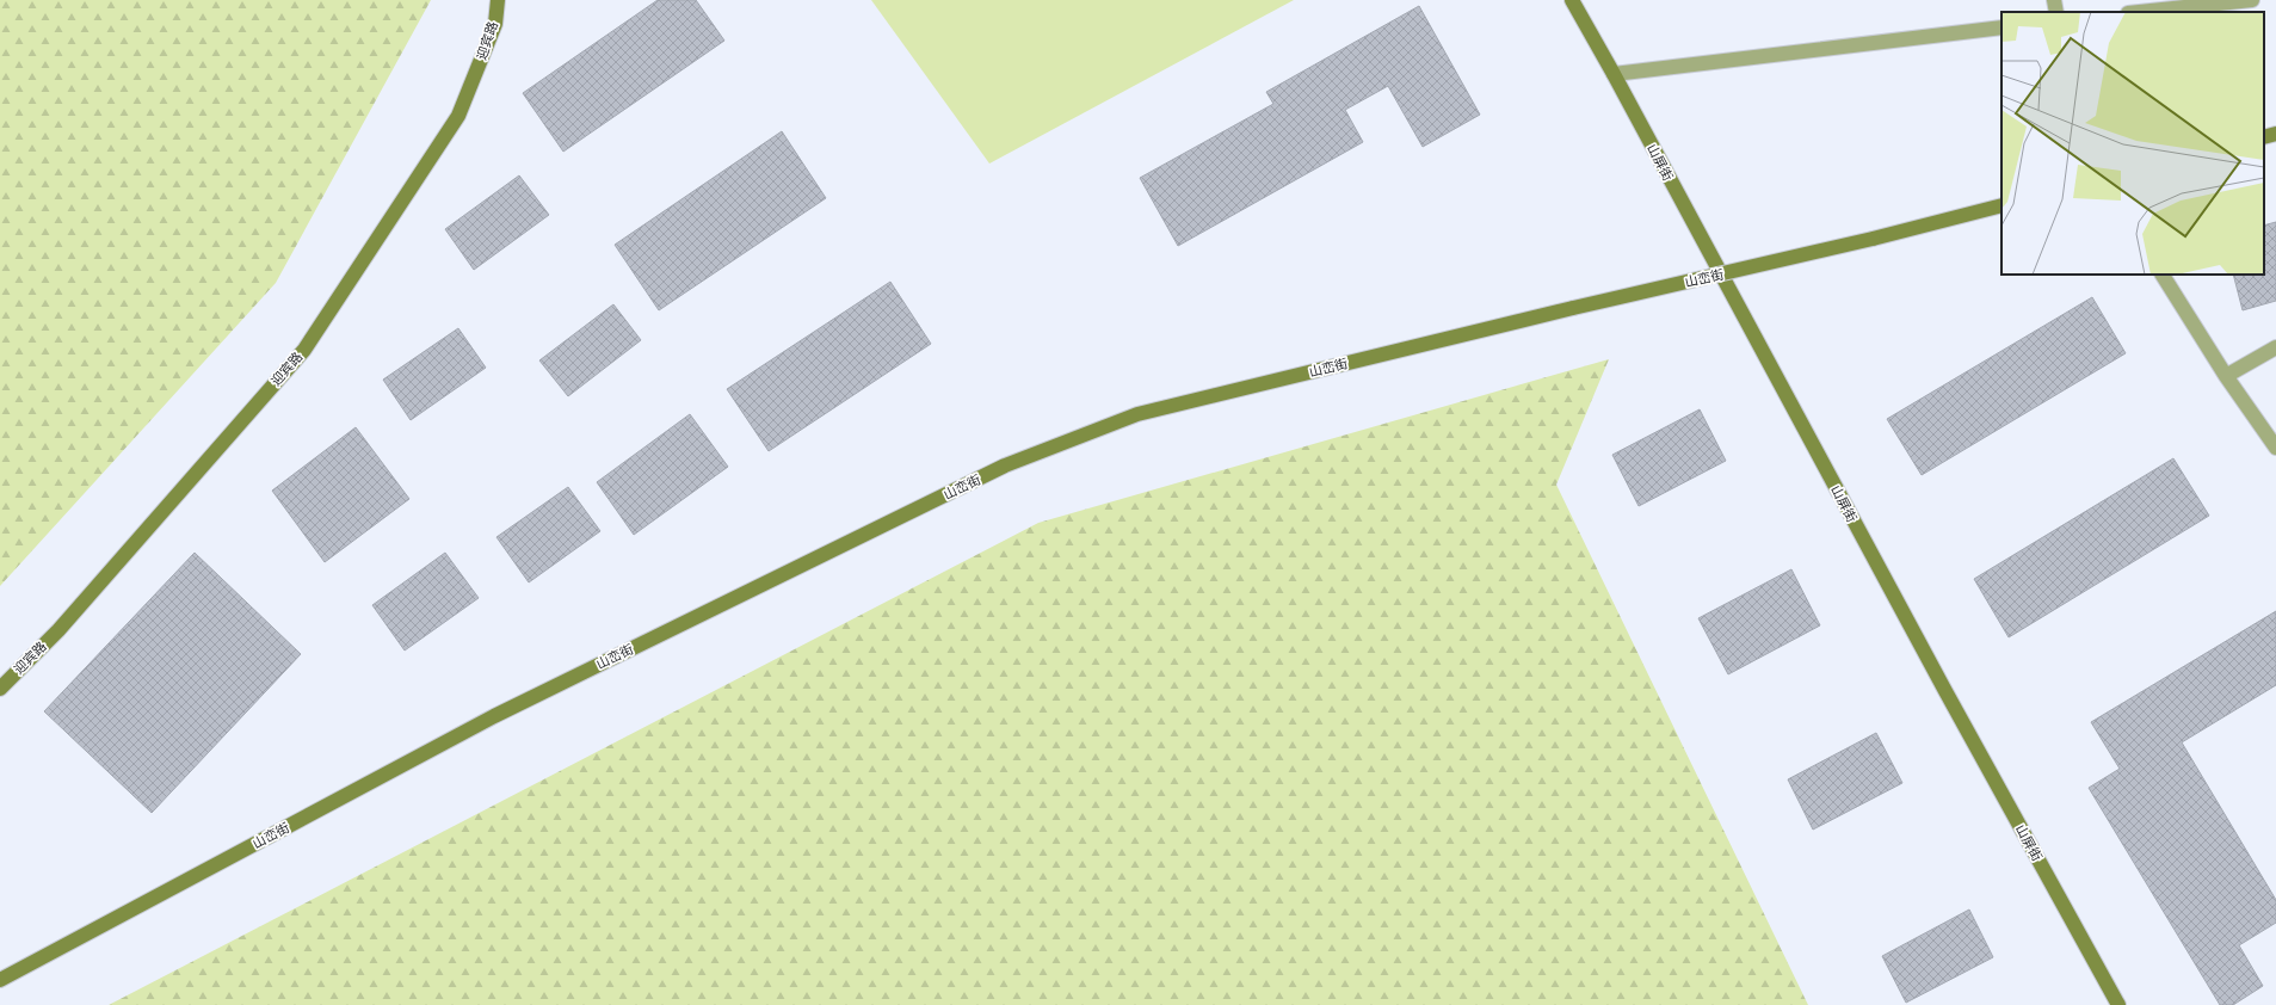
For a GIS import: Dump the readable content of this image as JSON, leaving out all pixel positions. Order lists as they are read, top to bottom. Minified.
{"streets":{"main road":["迎宾路","山屏街","山峦街"]}}
